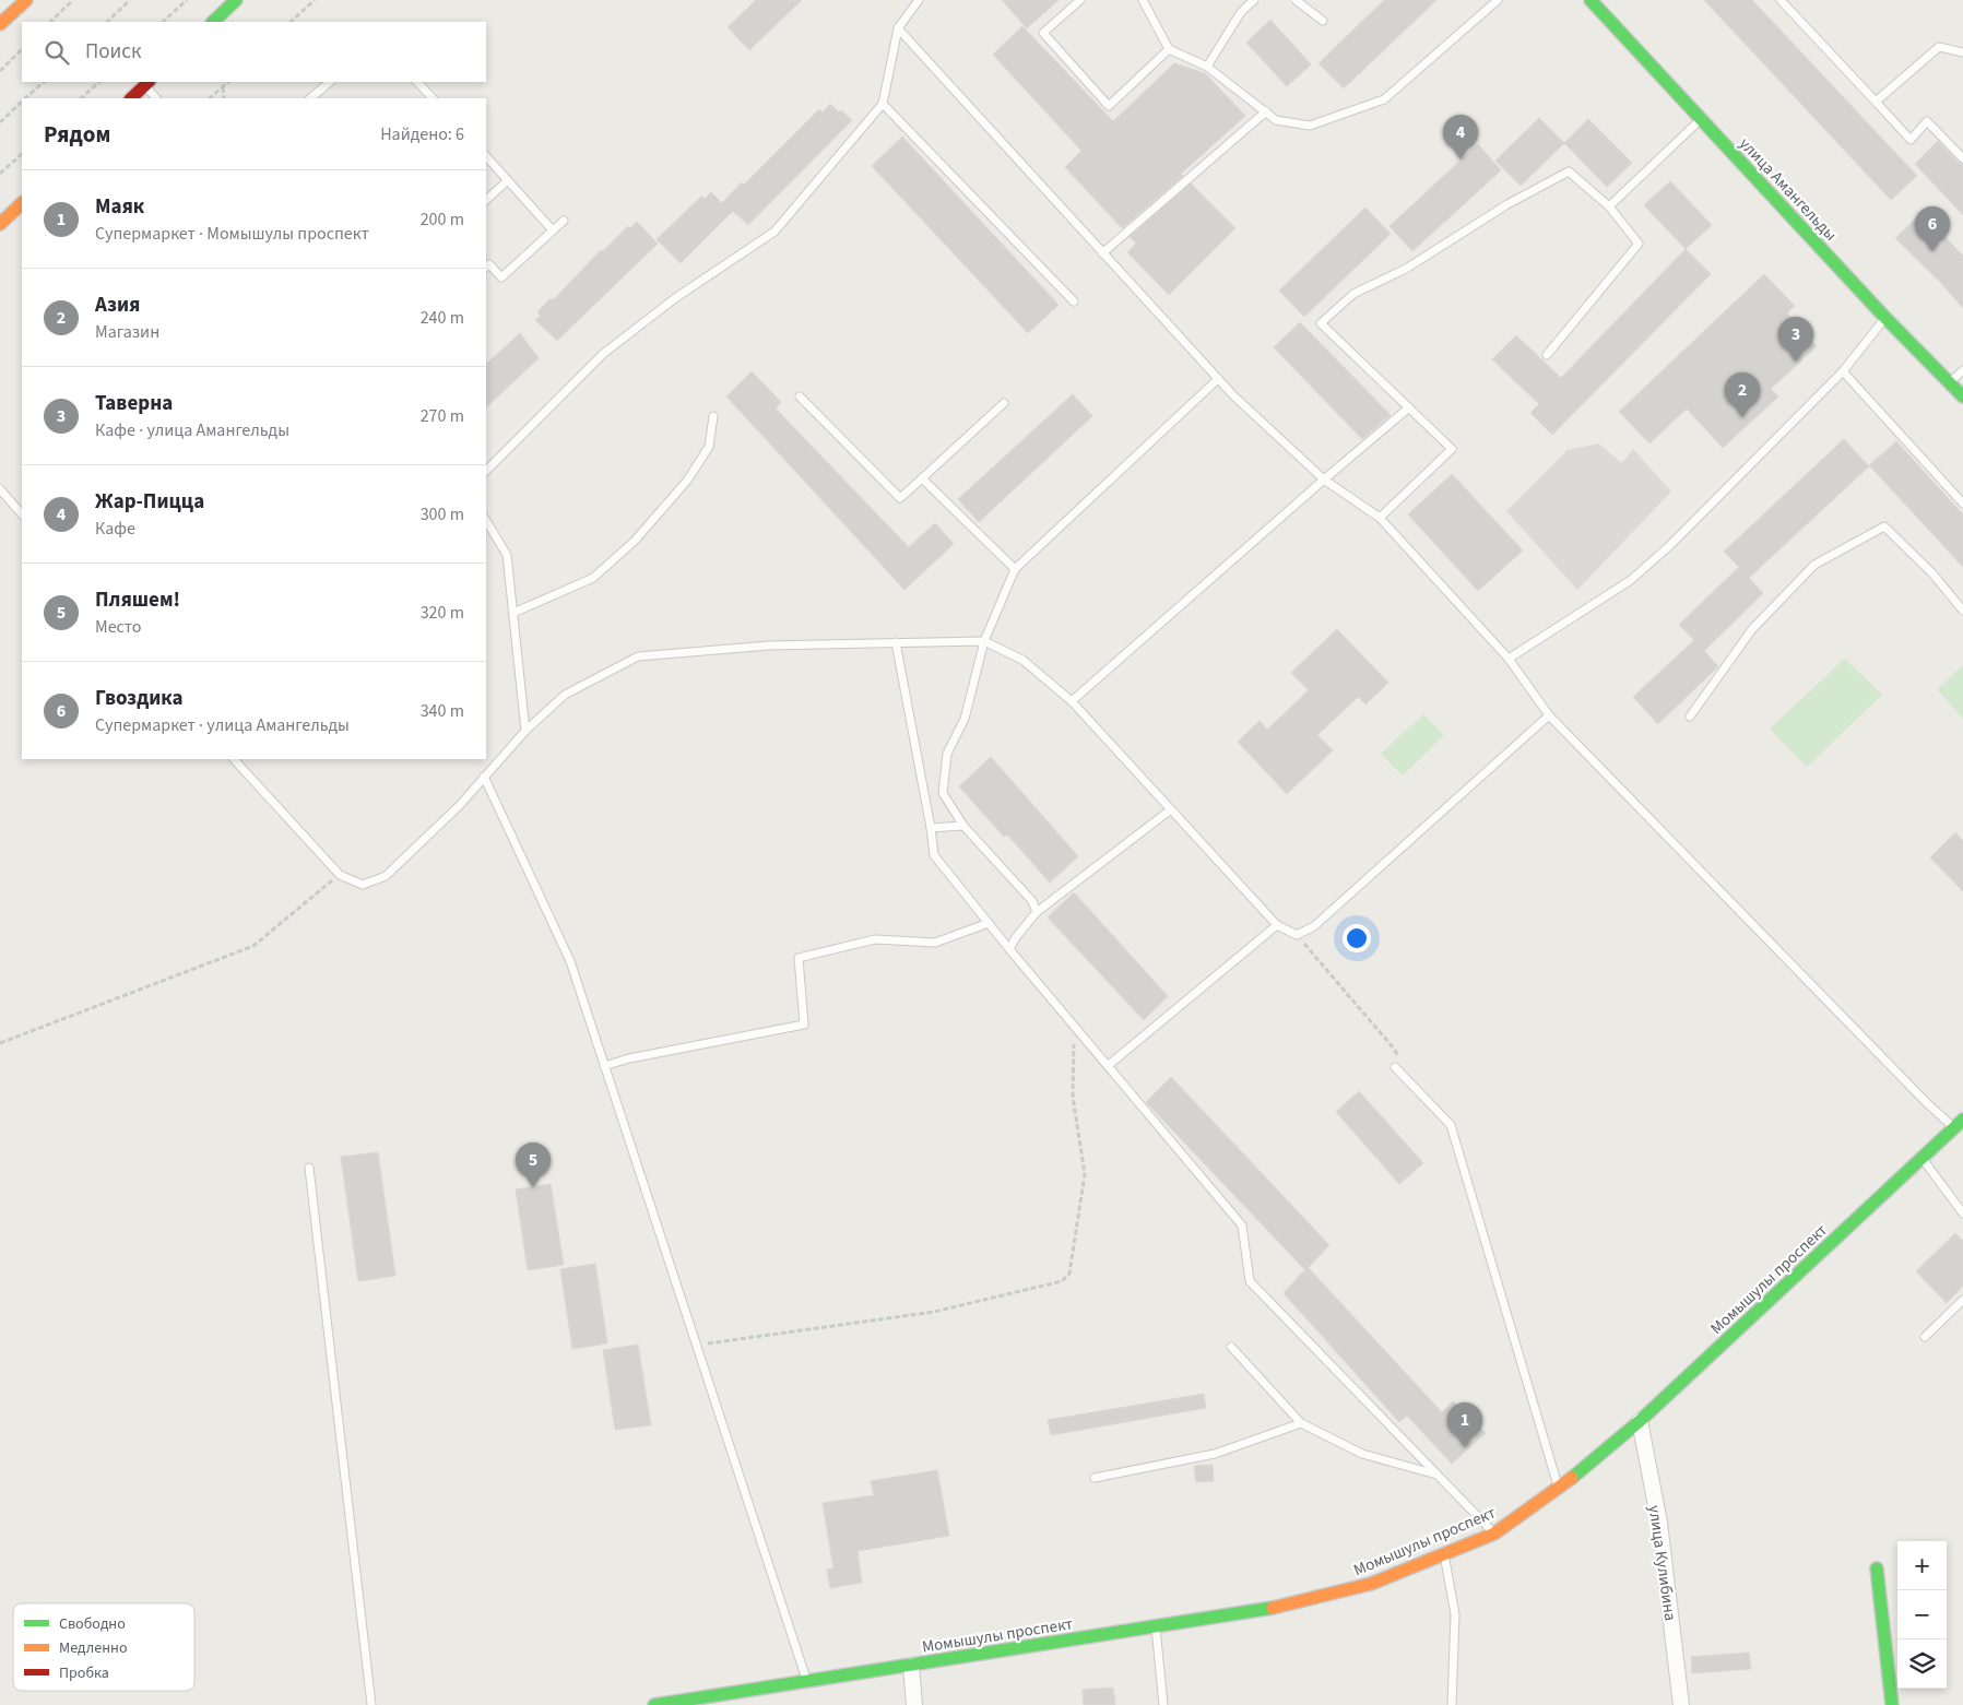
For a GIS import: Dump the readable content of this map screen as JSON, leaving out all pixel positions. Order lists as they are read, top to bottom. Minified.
{"streets":{"street":["улица Амангельды","Момышулы проспект","улица Кулибина"]},"crossings":[["Момышулы проспект","улица Кулибина"]],"legend":["Свободно","Медленно","Пробка"],"page":{"search":"Поиск","heading":["Рядом","Найдено: 6"],"pins":["4","6","3","2","5","1"],"list":[{"mark":"1","name":"Маяк","note":"Супермаркет · Момышулы проспект","value":"200 m"},{"mark":"2","name":"Азия","note":"Магазин","value":"240 m"},{"mark":"3","name":"Таверна","note":"Кафе · улица Амангельды","value":"270 m"},{"mark":"4","name":"Жар-Пицца","note":"Кафе","value":"300 m"},{"mark":"5","name":"Пляшем!","note":"Место","value":"320 m"},{"mark":"6","name":"Гвоздика","note":"Супермаркет · улица Амангельды","value":"340 m"}],"map_buttons":["+","−"]}}
